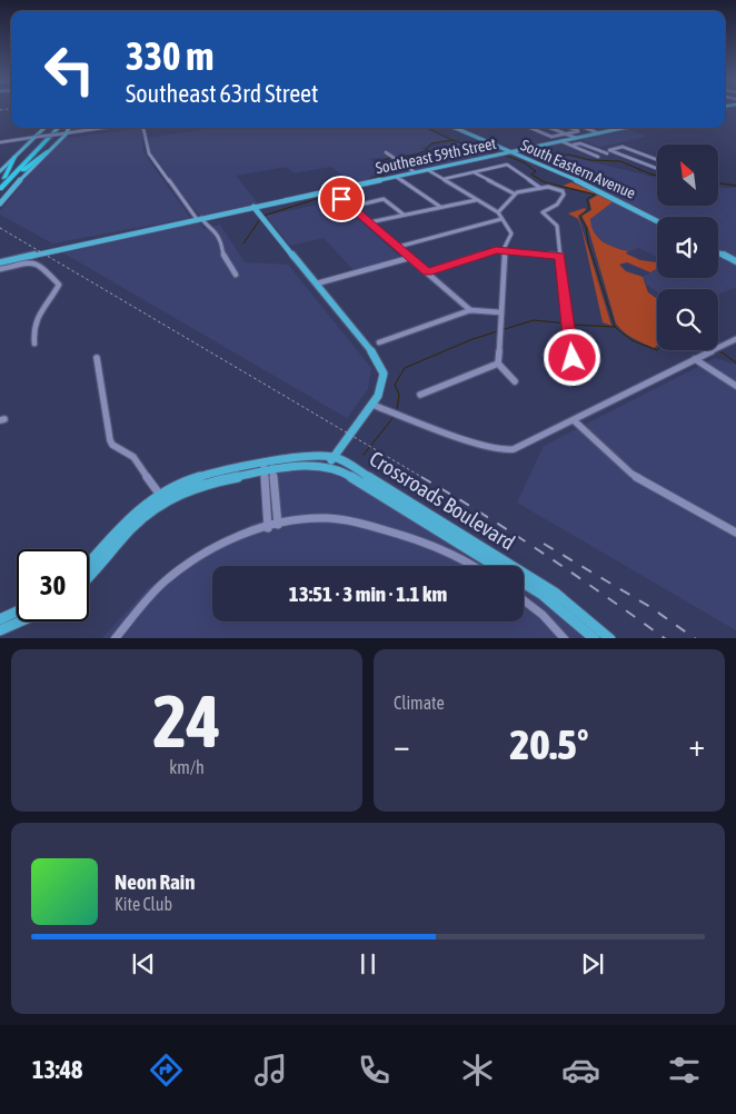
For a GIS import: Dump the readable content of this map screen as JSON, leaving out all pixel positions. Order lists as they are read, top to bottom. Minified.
{"streets":{"main road":["Southeast 59th Street","South Eastern Avenue","Crossroads Boulevard"]},"crossings":[["Southeast 59th Street","South Eastern Avenue"]],"north":"top left","page":{"turn":["330 m","Southeast 63rd Street"],"limit":"30","trip":"13:51 · 3 min · 1.1 km","tile":[["24","km/h"],"Climate"],"heat":["−","20.5°","+"],"song":["Neon Rain","Kite Club"],"tabs":"13:48"}}
